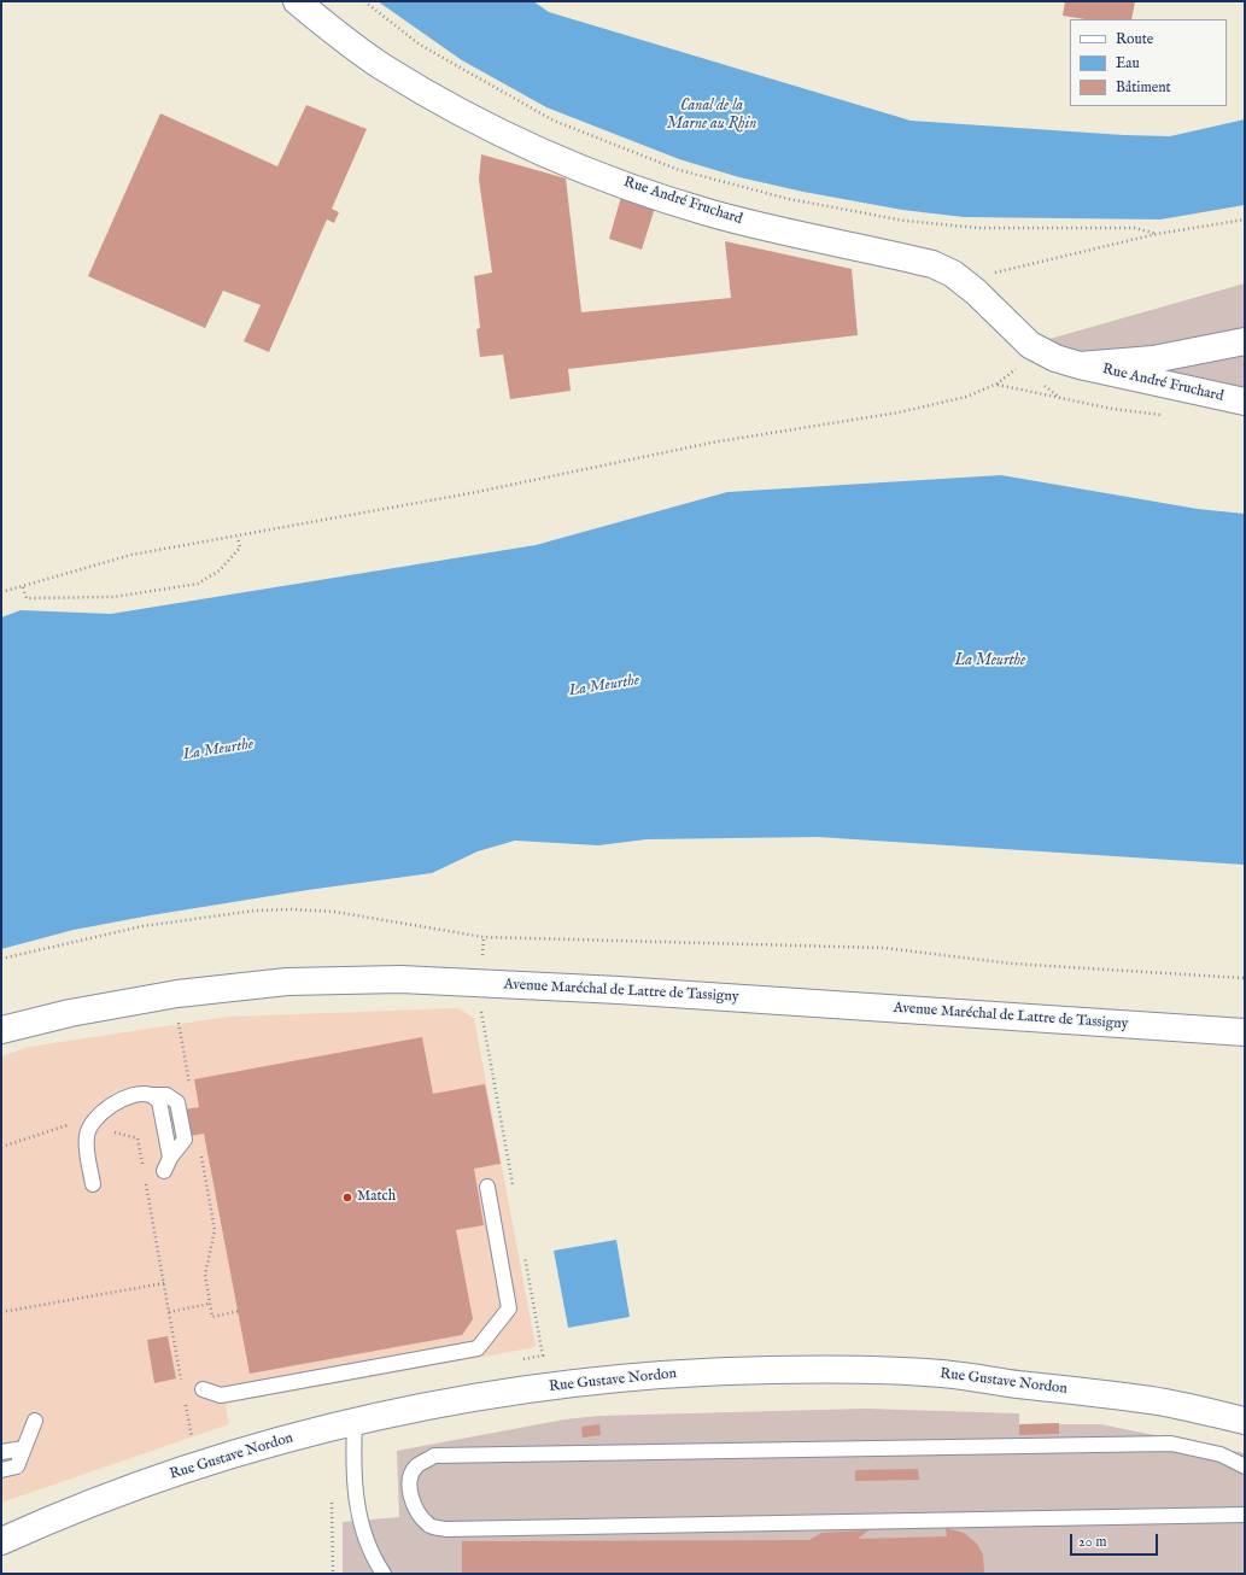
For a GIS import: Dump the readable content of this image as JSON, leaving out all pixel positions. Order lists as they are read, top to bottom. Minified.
{"streets":{"street":["Rue André Fruchard","Avenue Maréchal de Lattre de Tassigny","Rue Gustave Nordon"]},"water":["Canal de la Marne au Rhin","La Meurthe"],"places":["Match"],"legend":["Route","Eau","Bâtiment"],"scale_bar":"20 m"}
